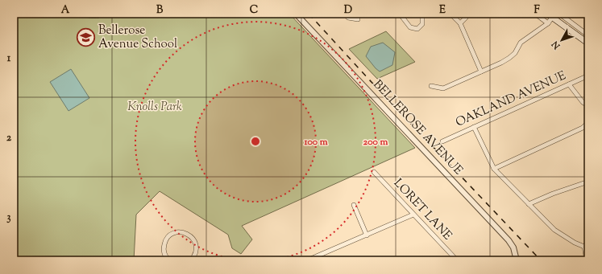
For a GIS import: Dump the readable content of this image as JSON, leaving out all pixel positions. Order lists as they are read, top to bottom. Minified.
{"streets":{"street":["OAKLAND AVENUE","BELLEROSE AVENUE","LORET LANE"]},"parks":["Knolls Park"],"places":{"school or university":["Bellerose Avenue School"]},"north":"bottom left","grid":{"columns":["A","B","C","D","E","F"],"rows":["1","2","3"]},"rings":["100 m","200 m"]}
